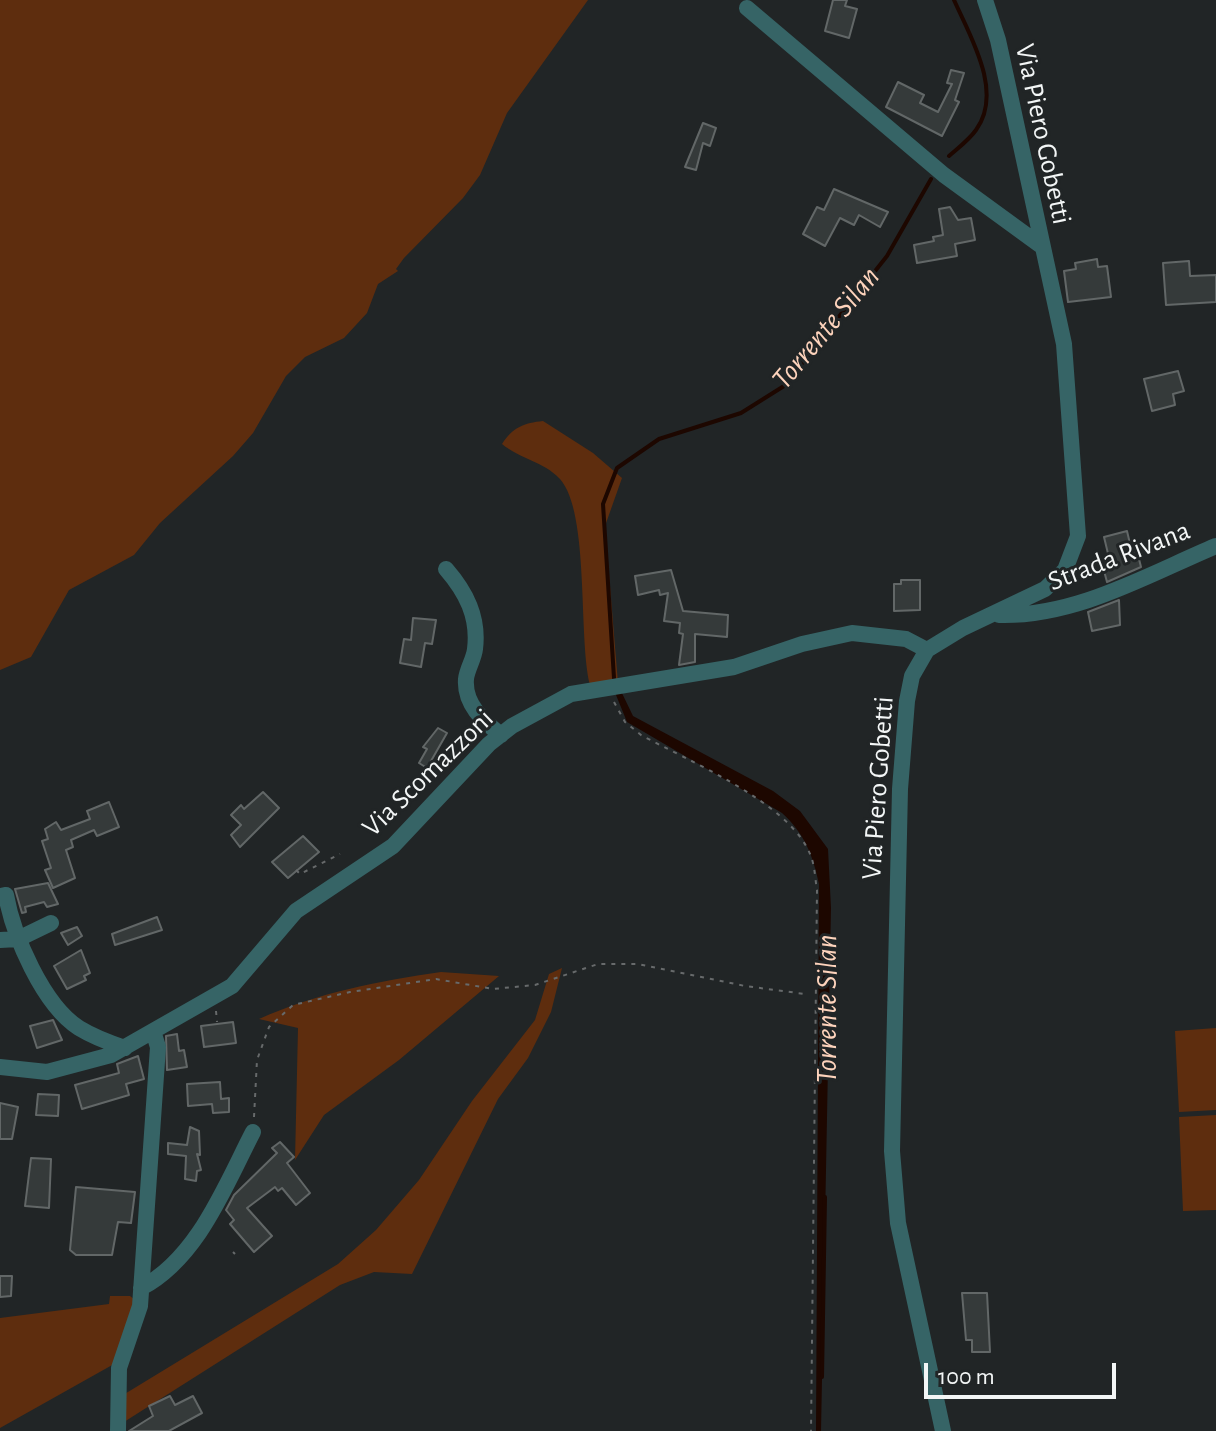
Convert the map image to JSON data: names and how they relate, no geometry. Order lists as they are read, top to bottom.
{
  "streets": {
    "street": ["Via Piero Gobetti", "Strada Rivana", "Via Scomazzoni"]
  },
  "crossings": [
    ["Via Piero Gobetti", "Strada Rivana"],
    ["Via Piero Gobetti", "Via Scomazzoni"]
  ],
  "water": ["Torrente Silan"],
  "scale_bar": "100 m"
}
